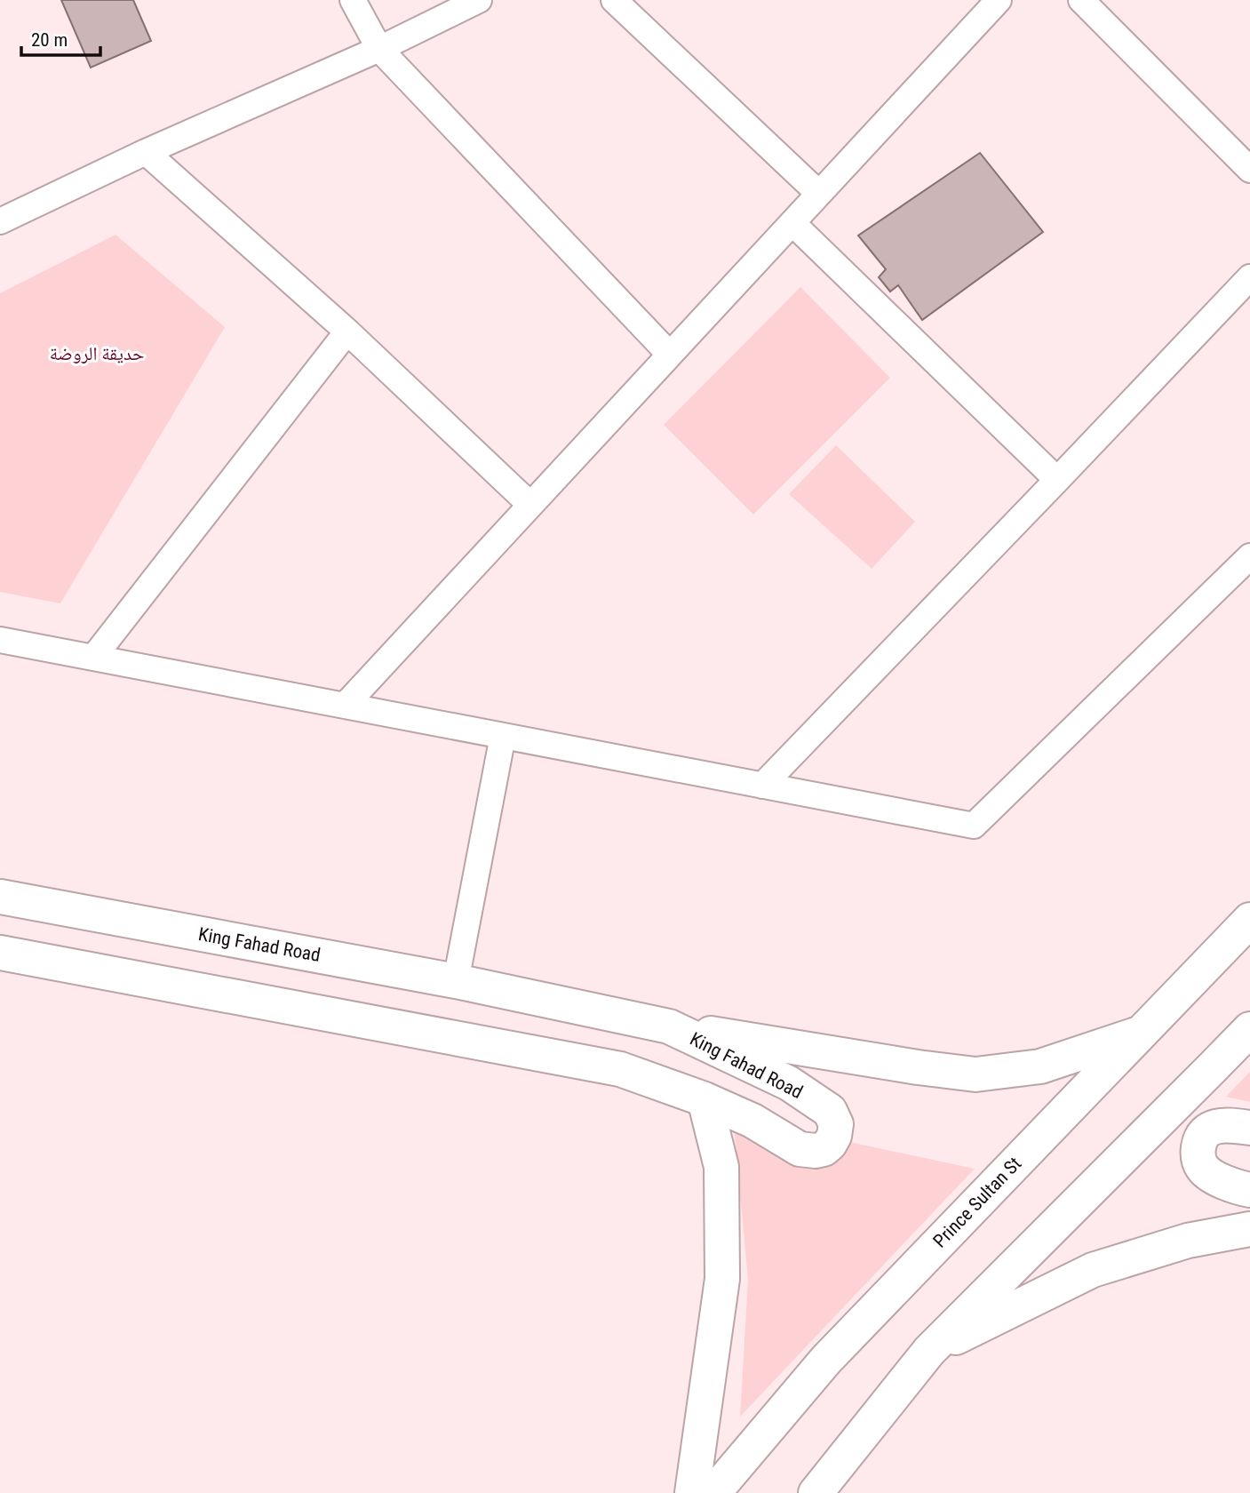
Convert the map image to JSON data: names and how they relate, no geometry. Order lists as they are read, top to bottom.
{
  "streets": {
    "main road": ["King Fahad Road", "Prince Sultan St"]
  },
  "parks": ["حديقة الروضة"],
  "scale_bar": "20 m"
}
